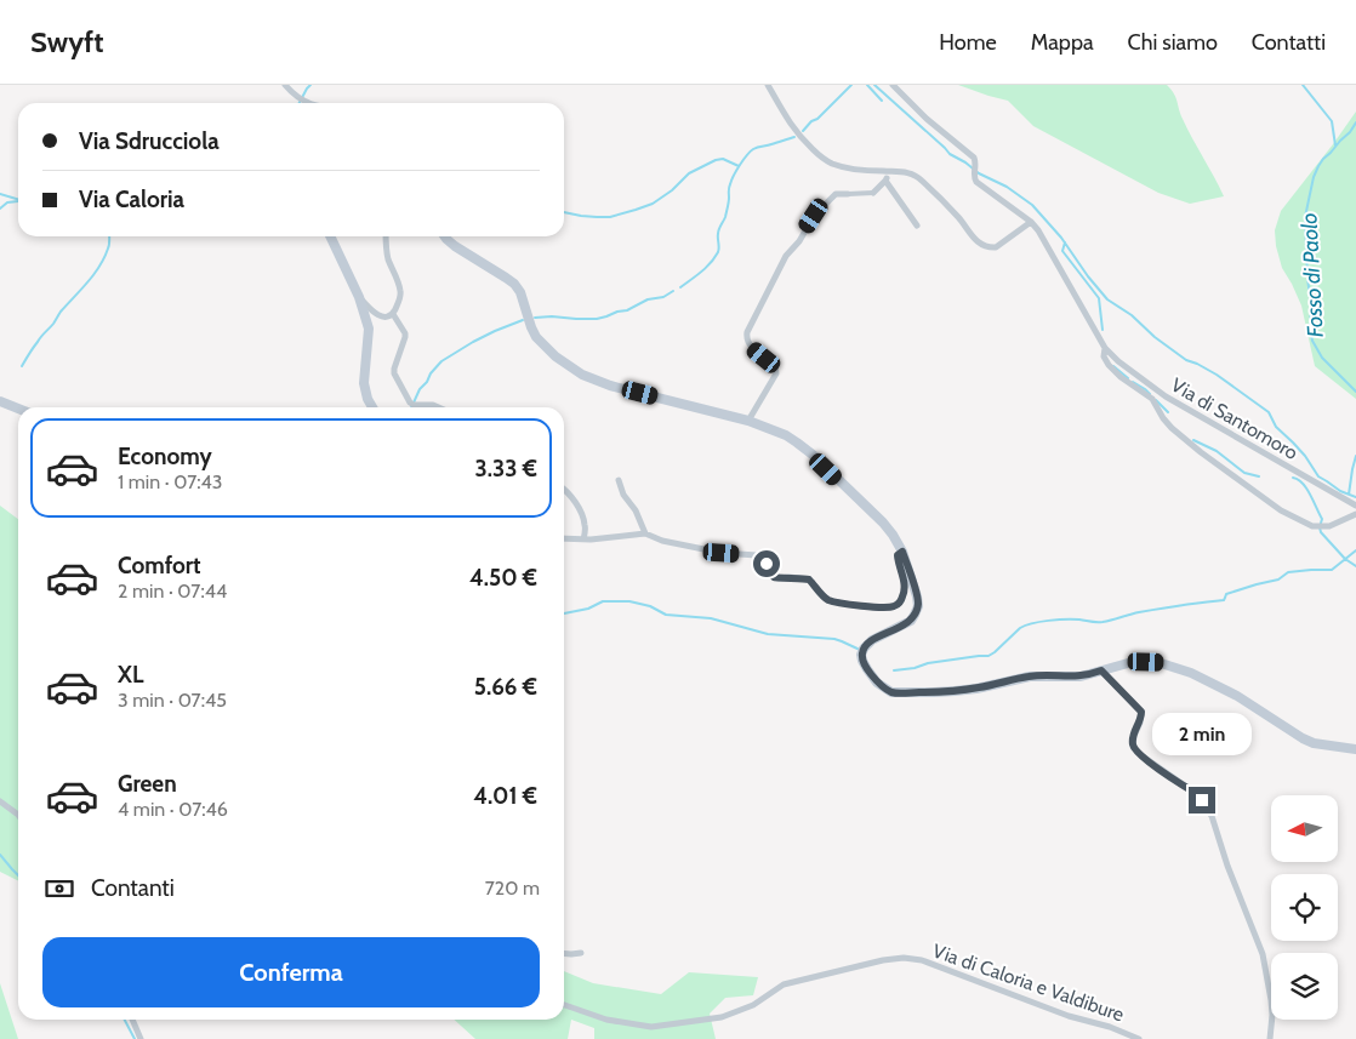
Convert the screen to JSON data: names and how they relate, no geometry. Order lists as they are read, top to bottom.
{
  "streets": {
    "street": ["Via di Santomoro", "Via di Caloria e Valdibure"]
  },
  "water": ["Fosso di Paolo"],
  "north": "left",
  "page": {
    "header": "Swyft",
    "nav": [
      "Home",
      "Mappa",
      "Chi siamo",
      "Contatti"
    ],
    "banner": ["Via Sdrucciola", "Via Caloria"],
    "list": [
      {
        "name": "Economy",
        "note": "1 min · 07:43",
        "value": "3.33 €"
      },
      {
        "name": "Comfort",
        "note": "2 min · 07:44",
        "value": "4.50 €"
      },
      {
        "name": "XL",
        "note": "3 min · 07:45",
        "value": "5.66 €"
      },
      {
        "name": "Green",
        "note": "4 min · 07:46",
        "value": "4.01 €"
      }
    ],
    "bubble": "2 min",
    "pay": ["Contanti", "720 m"],
    "buttons": "Conferma"
  }
}
